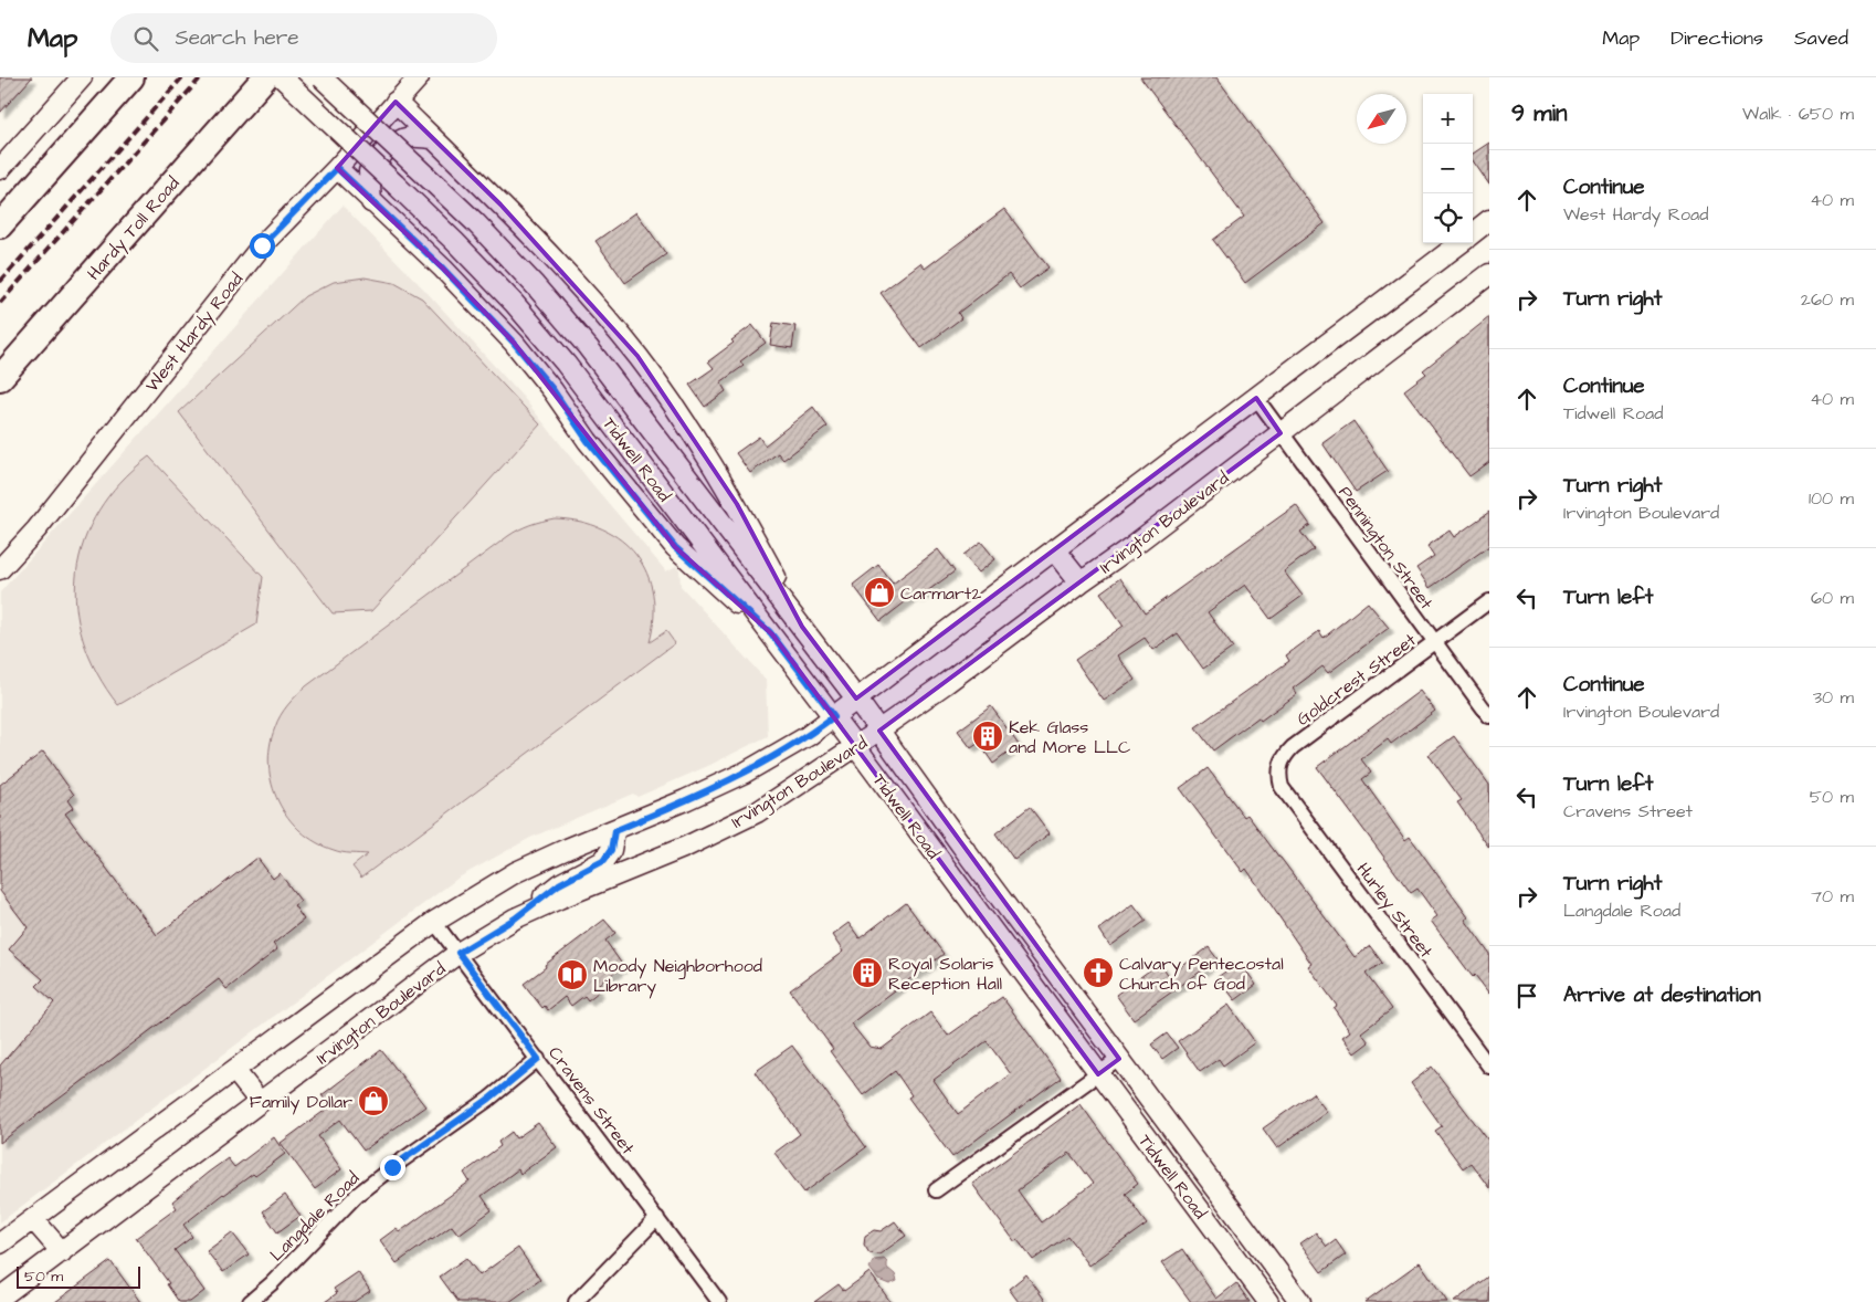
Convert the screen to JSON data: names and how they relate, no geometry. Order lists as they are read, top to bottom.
{
  "streets": {
    "highway": ["Hardy Toll Road"],
    "main road": ["West Hardy Road", "Tidwell Road", "Irvington Boulevard"],
    "street": [
      "Pennington Street",
      "Goldcrest Street",
      "Hurley Street",
      "Cravens Street",
      "Langdale Road"
    ]
  },
  "crossings": [
    ["Tidwell Road", "Irvington Boulevard"],
    ["Irvington Boulevard", "Pennington Street"],
    ["Irvington Boulevard", "Cravens Street"],
    ["Pennington Street", "Goldcrest Street"],
    ["Goldcrest Street", "Hurley Street"],
    ["Cravens Street", "Langdale Road"]
  ],
  "places": {
    "shop": ["Carmart2", "Family Dollar"],
    "building": ["Kek Glass and More LLC", "Royal Solaris Reception Hall"],
    "church": ["Calvary Pentecostal Church of God"],
    "library": ["Moody Neighborhood Library"]
  },
  "scale_bar": "50 m",
  "north": "bottom left",
  "page": {
    "header": "Map",
    "search": "Search here",
    "nav": ["Map", "Directions", "Saved"],
    "heading": ["9 min", "Walk · 650 m"],
    "map_buttons": ["+", "−"],
    "list": [
      ["Continue", "West Hardy Road", "40 m"],
      ["Turn right", "260 m"],
      ["Continue", "Tidwell Road", "40 m"],
      ["Turn right", "Irvington Boulevard", "100 m"],
      ["Turn left", "60 m"],
      ["Continue", "Irvington Boulevard", "30 m"],
      ["Turn left", "Cravens Street", "50 m"],
      ["Turn right", "Langdale Road", "70 m"],
      "Arrive at destination"
    ],
    "scale": "50 m"
  }
}
